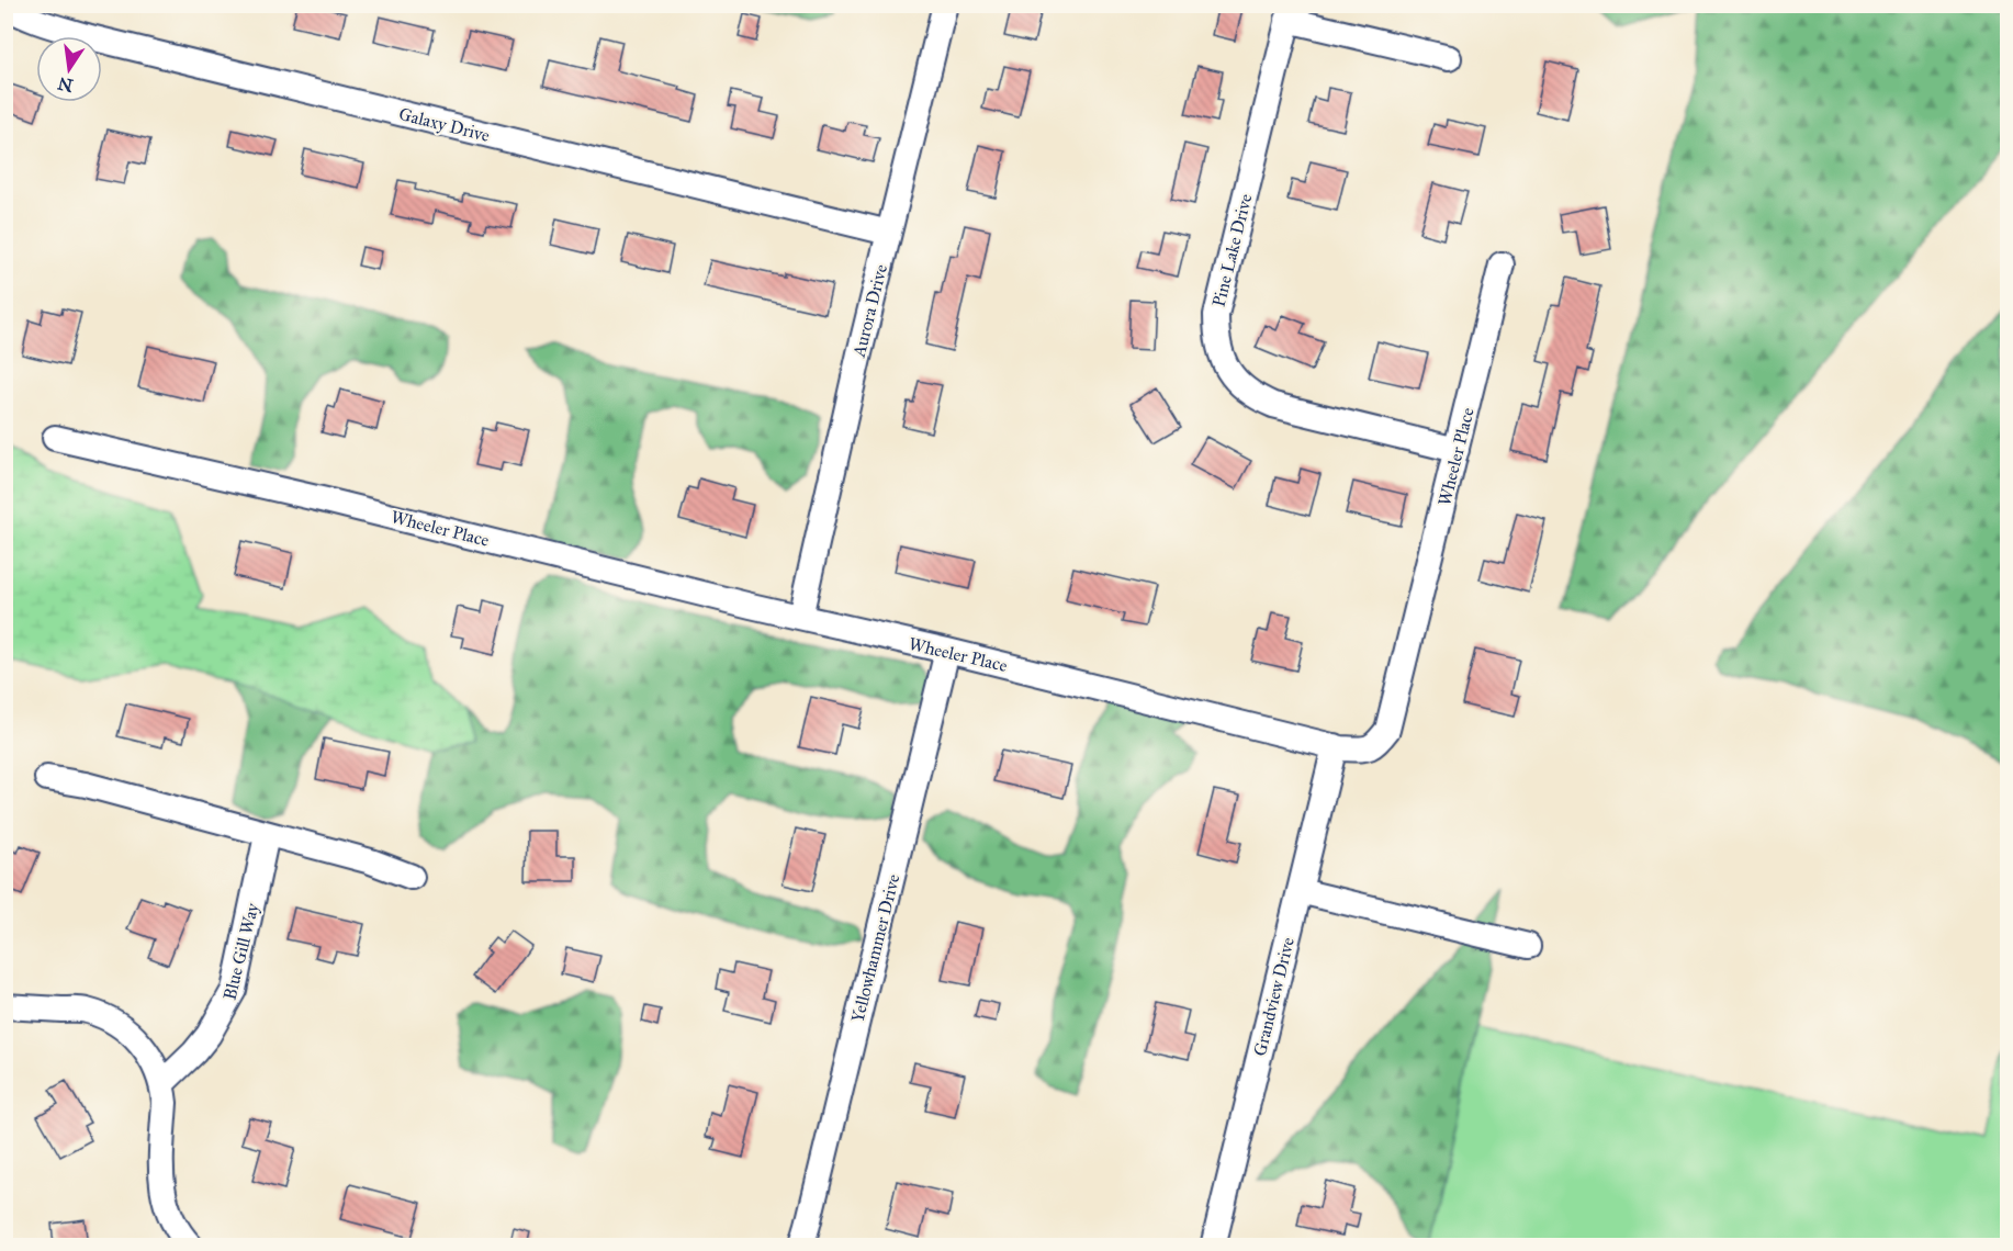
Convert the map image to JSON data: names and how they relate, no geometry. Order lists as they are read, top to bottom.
{
  "streets": {
    "street": [
      "Galaxy Drive",
      "Pine Lake Drive",
      "Aurora Drive",
      "Wheeler Place",
      "Yellowhammer Drive",
      "Blue Gill Way",
      "Grandview Drive"
    ]
  },
  "crossings": [
    ["Galaxy Drive", "Aurora Drive"],
    ["Pine Lake Drive", "Wheeler Place"],
    ["Aurora Drive", "Wheeler Place"],
    ["Wheeler Place", "Yellowhammer Drive"],
    ["Wheeler Place", "Grandview Drive"]
  ],
  "north": "bottom"
}
